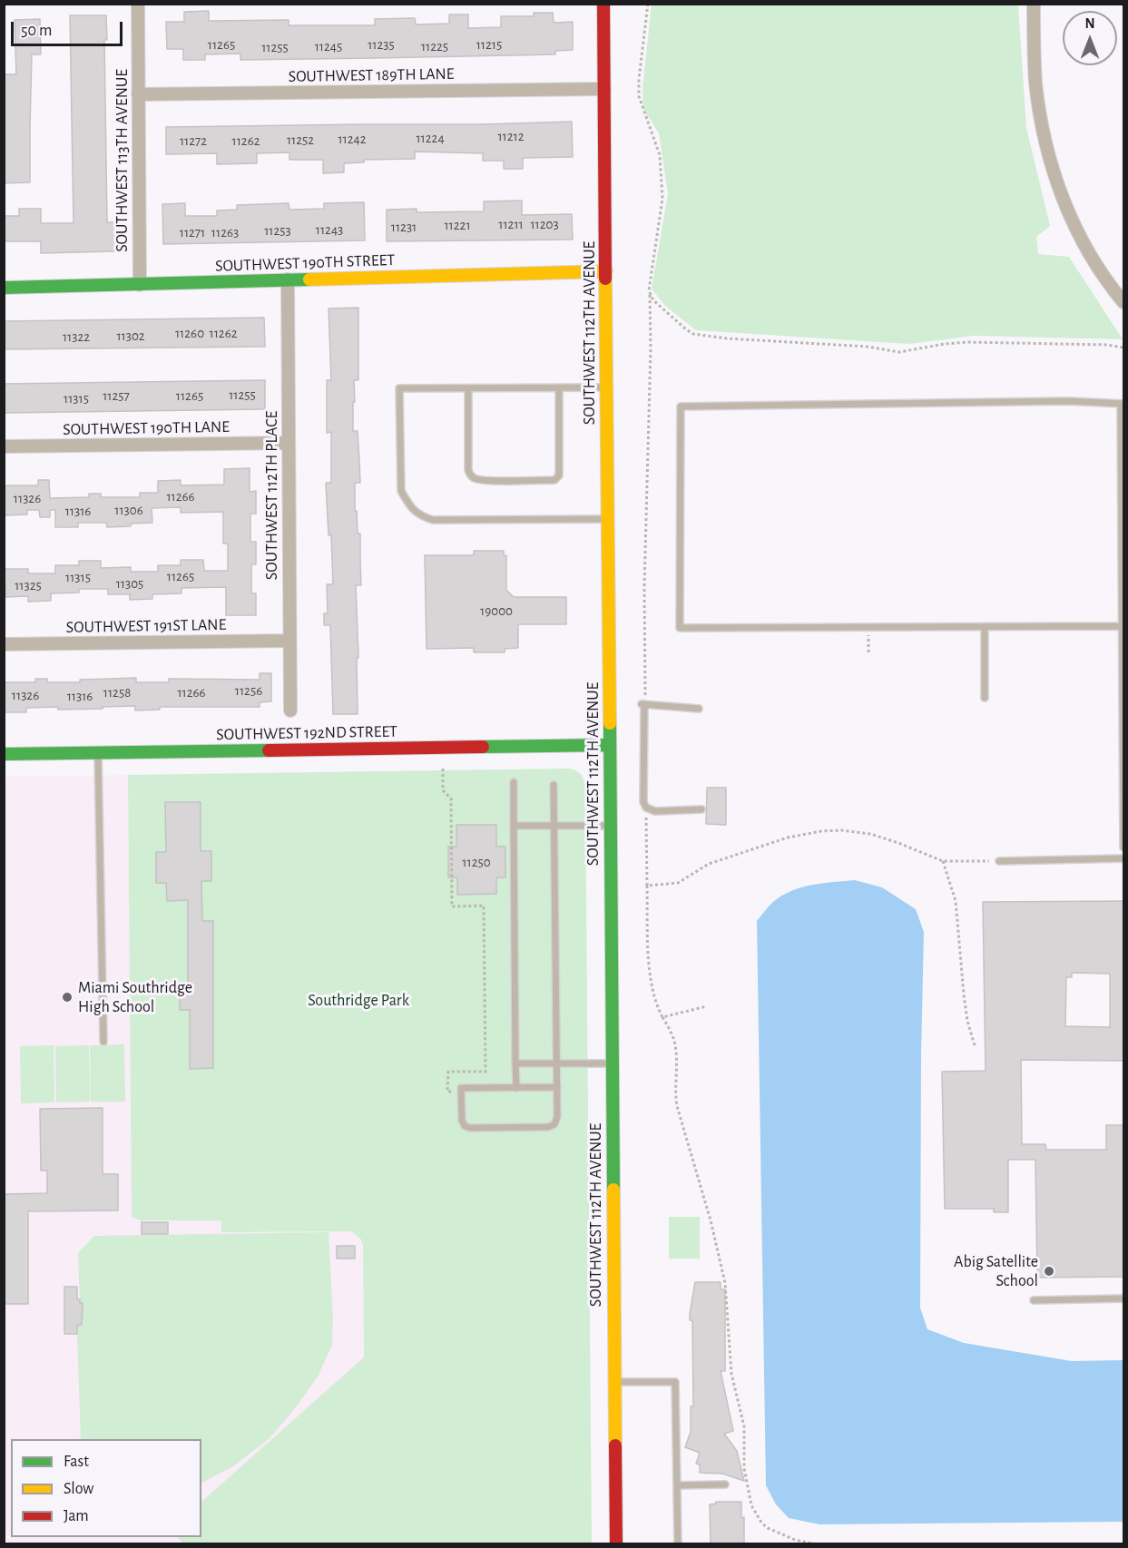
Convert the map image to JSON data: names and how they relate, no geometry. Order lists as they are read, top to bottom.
{
  "streets": {
    "street": [
      "SOUTHWEST 189TH LANE",
      "SOUTHWEST 113TH AVENUE",
      "SOUTHWEST 190TH STREET",
      "SOUTHWEST 112TH AVENUE",
      "SOUTHWEST 190TH LANE",
      "SOUTHWEST 112TH PLACE",
      "SOUTHWEST 191ST LANE",
      "SOUTHWEST 192ND STREET"
    ]
  },
  "crossings": [
    ["SOUTHWEST 189TH LANE", "SOUTHWEST 113TH AVENUE"],
    ["SOUTHWEST 189TH LANE", "SOUTHWEST 112TH AVENUE"],
    ["SOUTHWEST 113TH AVENUE", "SOUTHWEST 190TH STREET"],
    ["SOUTHWEST 190TH STREET", "SOUTHWEST 112TH AVENUE"],
    ["SOUTHWEST 190TH STREET", "SOUTHWEST 112TH PLACE"],
    ["SOUTHWEST 112TH AVENUE", "SOUTHWEST 192ND STREET"],
    ["SOUTHWEST 190TH LANE", "SOUTHWEST 112TH PLACE"],
    ["SOUTHWEST 112TH PLACE", "SOUTHWEST 191ST LANE"]
  ],
  "parks": ["Southridge Park"],
  "places": ["Miami Southridge High School", "Abig Satellite School"],
  "house_numbers": [
    "11265",
    "11235",
    "11215",
    "11245",
    "11225",
    "11255",
    "11212",
    "11224",
    "11242",
    "11252",
    "11272",
    "11262",
    "11211",
    "11203",
    "11221",
    "11231",
    "11243",
    "11253",
    "11271",
    "11263",
    "11260",
    "11262",
    "11302",
    "11322",
    "11255",
    "11257",
    "11265",
    "11315",
    "11266",
    "11326",
    "11306",
    "11316",
    "11265",
    "11315",
    "11305",
    "11325",
    "19000",
    "11256",
    "11258",
    "11266",
    "11326",
    "11316",
    "11250"
  ],
  "legend": ["Fast", "Slow", "Jam"],
  "scale_bar": "50 m",
  "north": "top"
}
